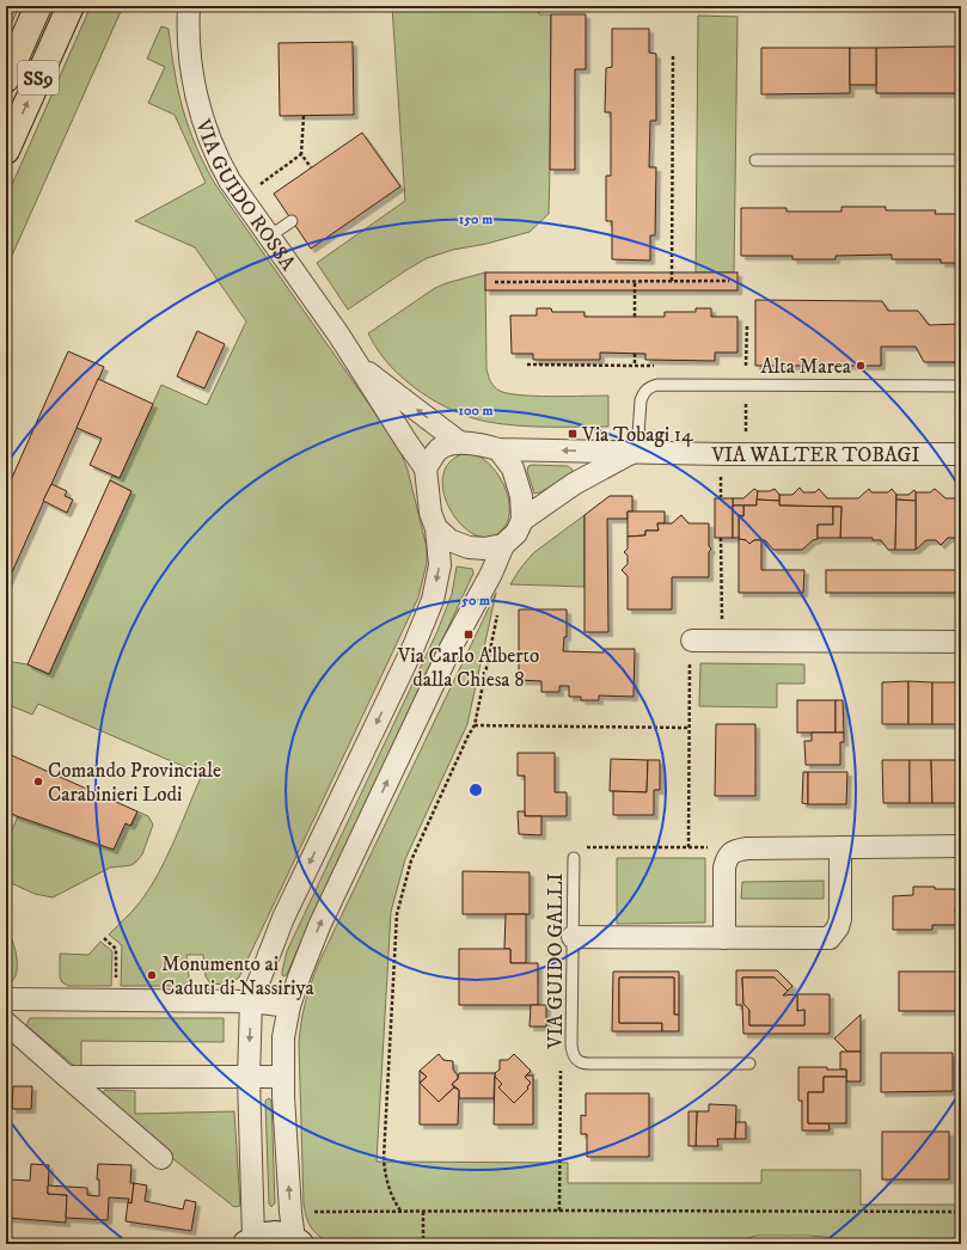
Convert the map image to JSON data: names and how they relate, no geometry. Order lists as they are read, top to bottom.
{
  "streets": {
    "highway": ["SS9"],
    "street": ["VIA GUIDO ROSSA", "VIA WALTER TOBAGI"],
    "lane": ["VIA GUIDO GALLI"]
  },
  "crossings": [
    ["VIA GUIDO ROSSA", "VIA WALTER TOBAGI"]
  ],
  "places": {
    "other": ["Alta Marea", "Comando Provinciale Carabinieri Lodi", "Monumento ai Caduti di Nassiriya"],
    "transit": ["Via Tobagi 14", "Via Carlo Alberto dalla Chiesa 8"]
  },
  "rings": ["150 m", "100 m", "50 m"]
}
